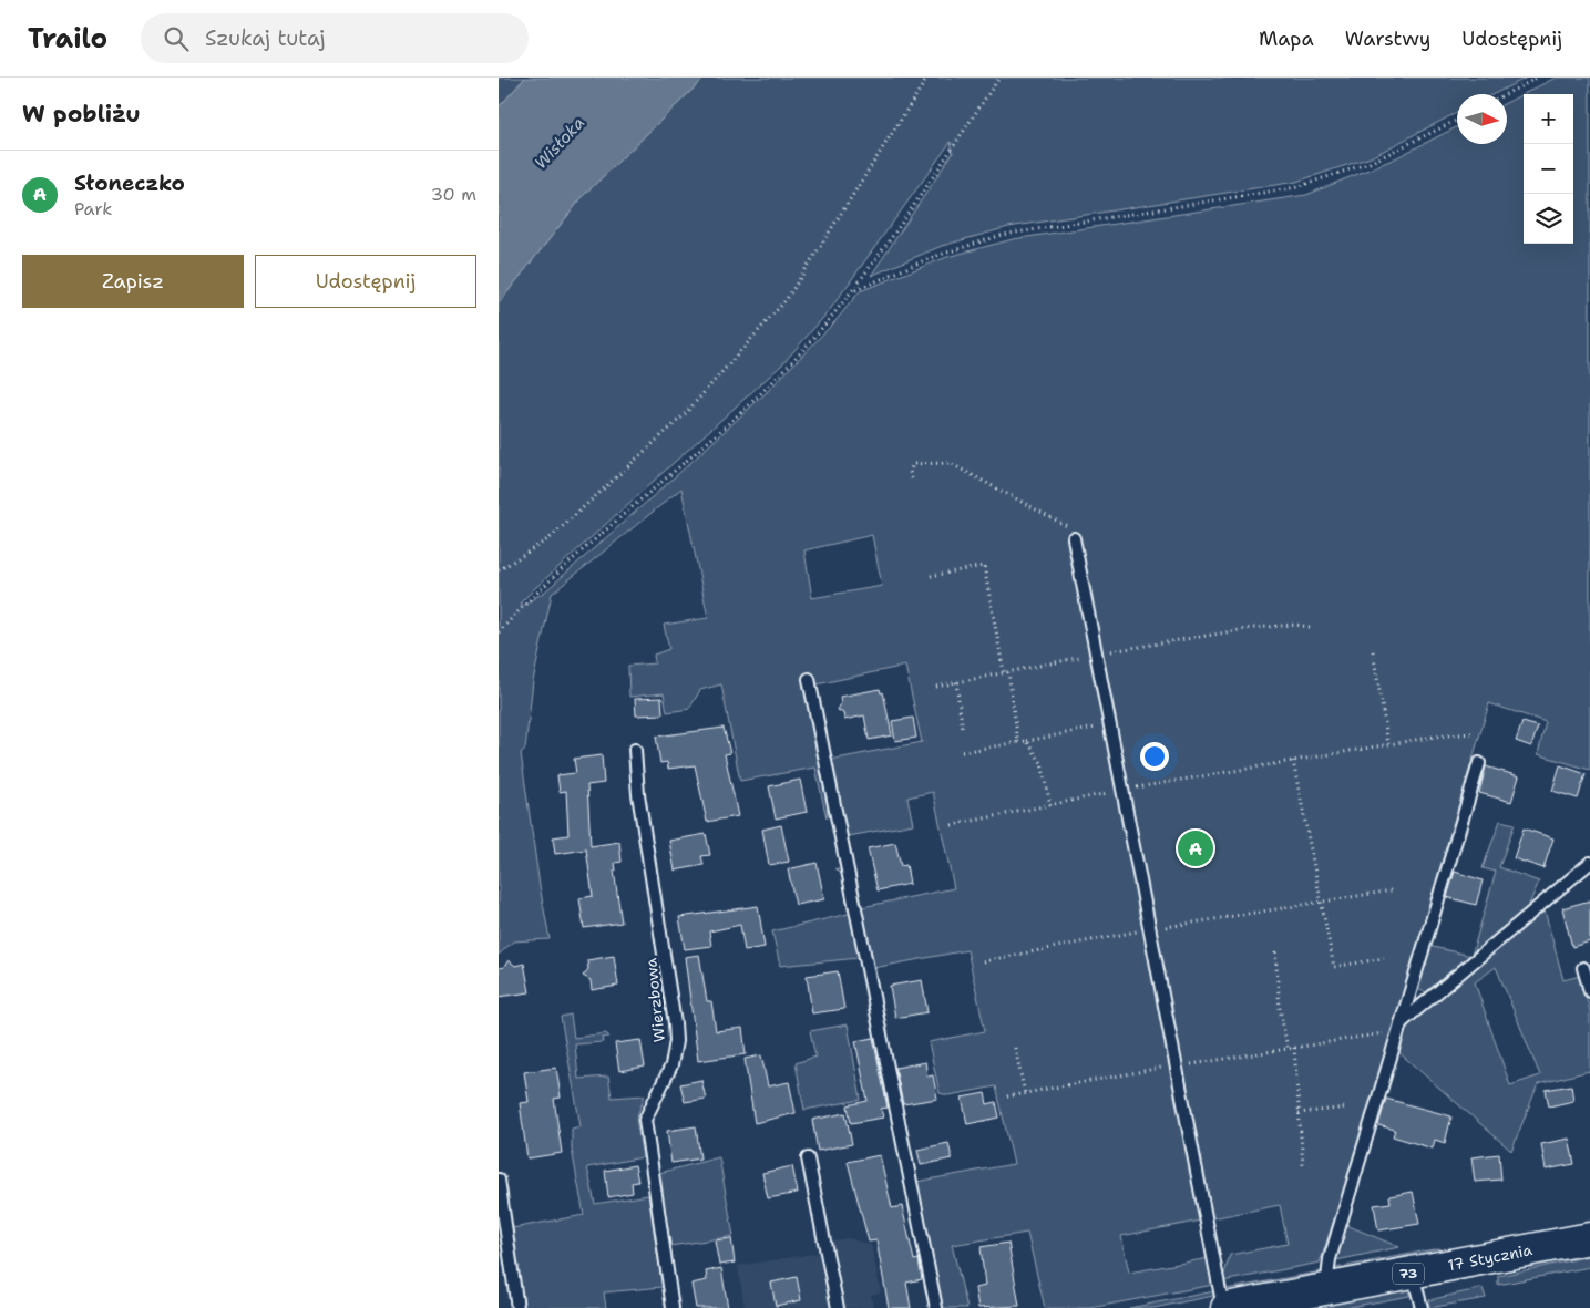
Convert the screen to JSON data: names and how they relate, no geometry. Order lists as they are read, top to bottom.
{
  "streets": {
    "main road": ["17 Stycznia", "73"],
    "lane": ["Wierzbowa"]
  },
  "water": ["Wisłoka"],
  "north": "right",
  "page": {
    "header": "Trailo",
    "search": "Szukaj tutaj",
    "nav": ["Mapa", "Warstwy", "Udostępnij"],
    "heading": "W pobliżu",
    "map_buttons": ["+", "−"],
    "list": [
      {
        "mark": "A",
        "name": "Słoneczko",
        "note": "Park",
        "value": "30 m"
      }
    ],
    "buttons": ["Zapisz", "Udostępnij"],
    "pins": "A"
  }
}
